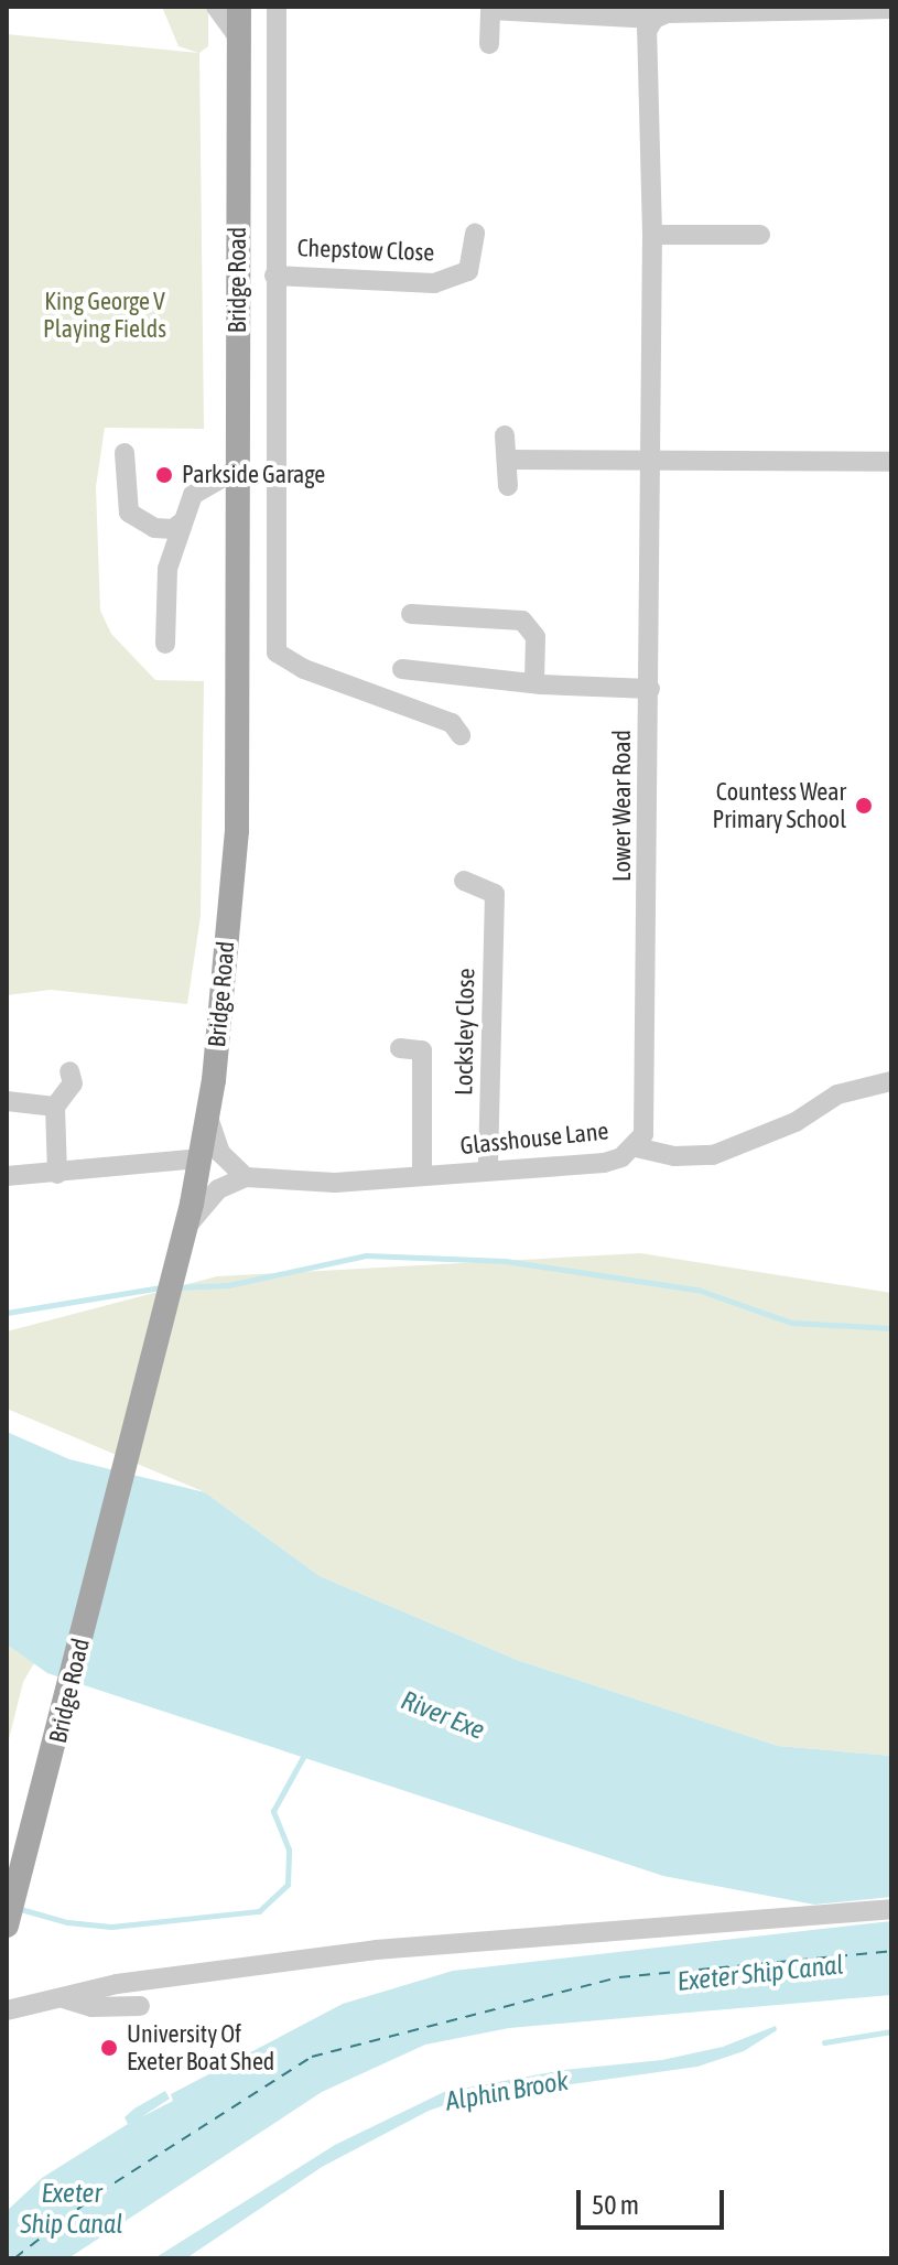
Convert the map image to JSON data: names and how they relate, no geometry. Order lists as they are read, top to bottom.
{
  "streets": {
    "main road": ["Bridge Road"],
    "street": [
      "Chepstow Close",
      "Lower Wear Road",
      "Locksley Close",
      "Glasshouse Lane"
    ]
  },
  "crossings": [
    ["Chepstow Close", "Bridge Road"],
    ["Lower Wear Road", "Glasshouse Lane"],
    ["Locksley Close", "Glasshouse Lane"]
  ],
  "water": ["River Exe", "Exeter Ship Canal", "Alphin Brook"],
  "parks": ["King George V Playing Fields"],
  "places": ["Parkside Garage", "Countess Wear Primary School", "University Of Exeter Boat Shed"],
  "scale_bar": "50 m"
}
